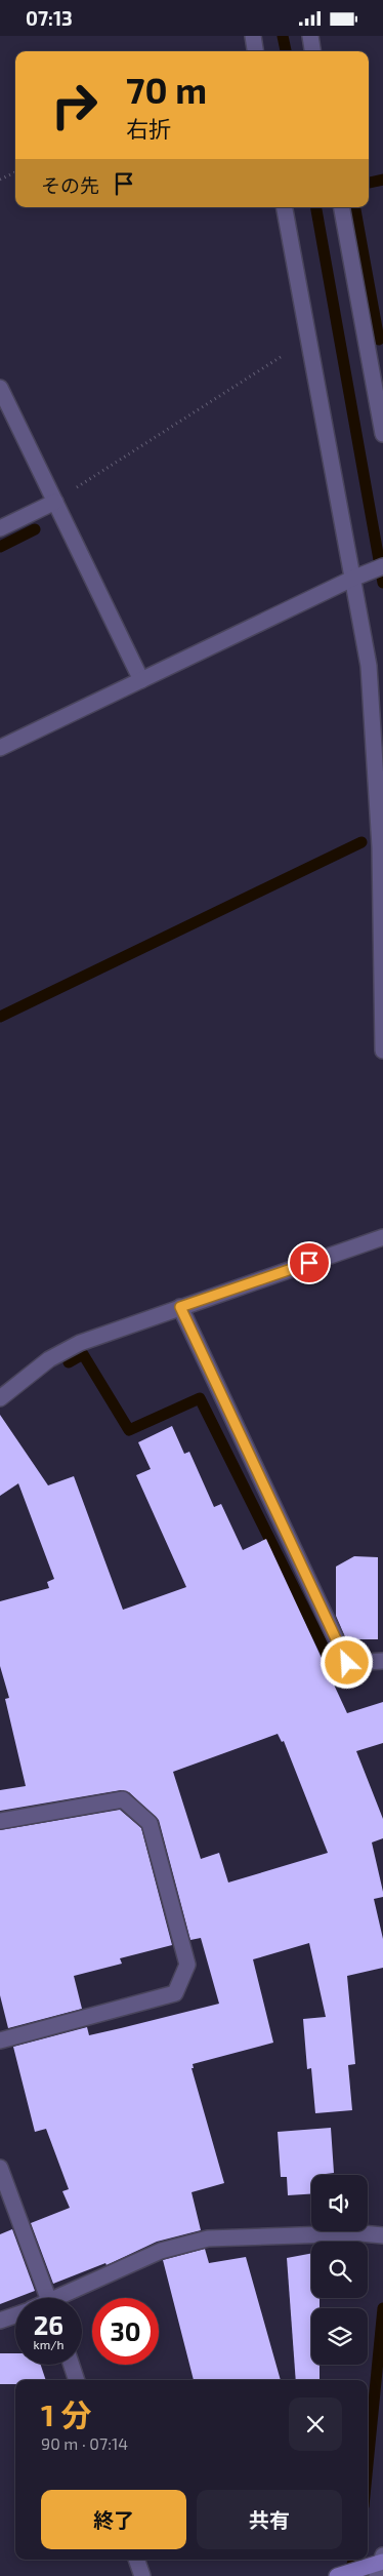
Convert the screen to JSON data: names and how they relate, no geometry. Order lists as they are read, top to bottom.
{
  "page": {
    "status": "07:13",
    "turn": ["70 m", "右折"],
    "then": "その先",
    "speed": "26 km/h",
    "limit": "30",
    "heading": ["1 分", "90 m · 07:14"],
    "buttons": ["終了", "共有"]
  }
}
